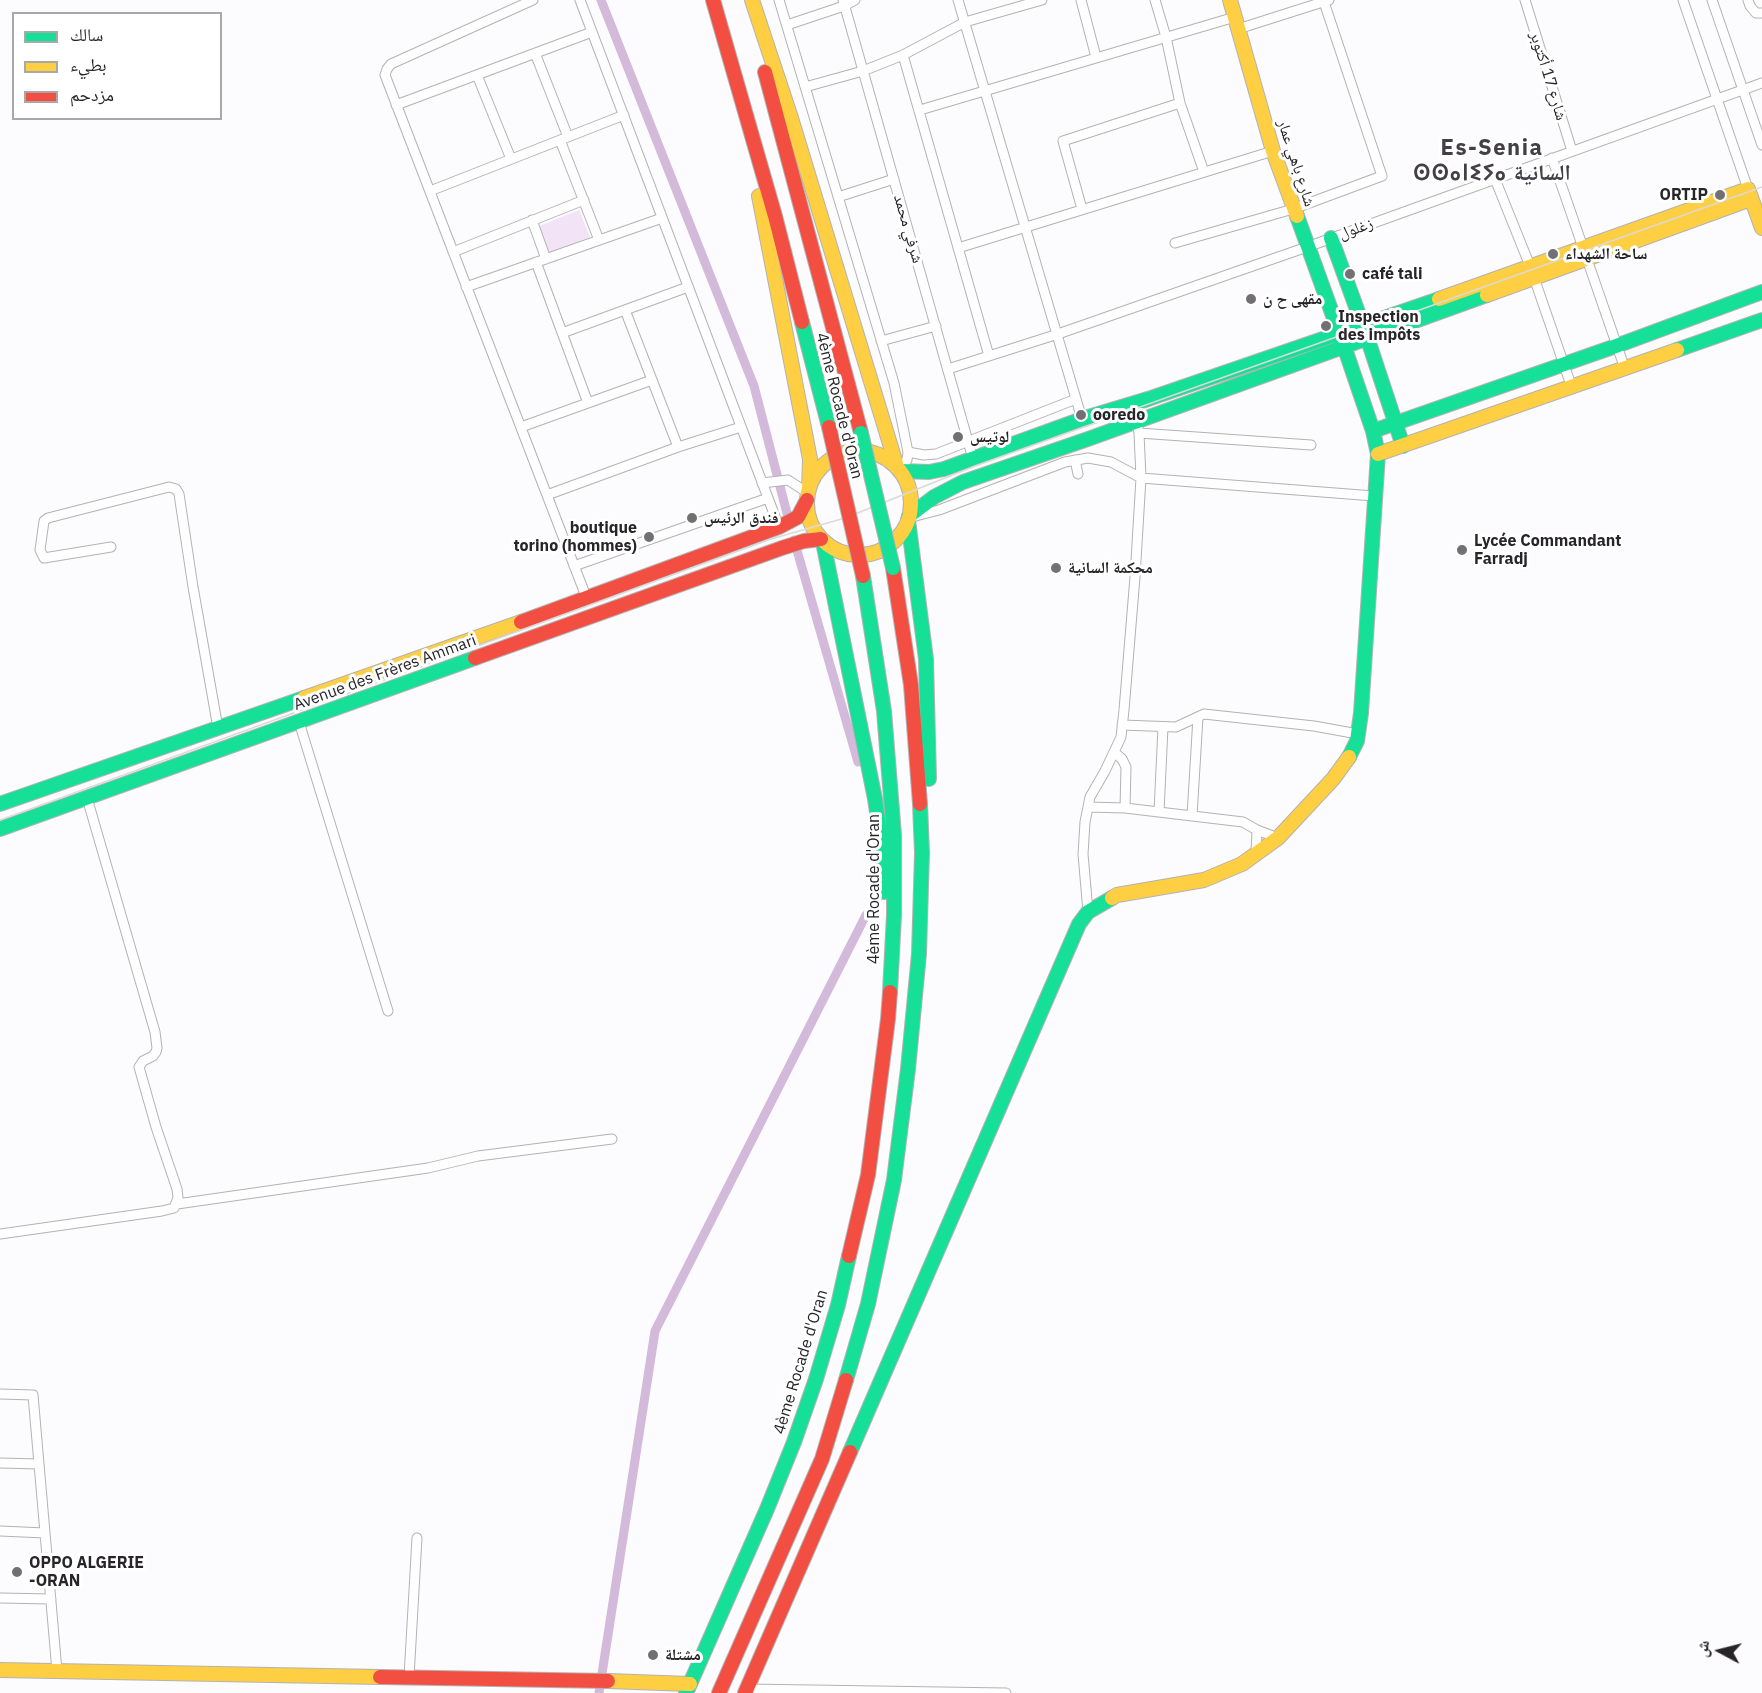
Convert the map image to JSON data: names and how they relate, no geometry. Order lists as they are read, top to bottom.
{
  "streets": {
    "main road": ["شارع باهي عمار", "4ème Rocade d'Oran", "Avenue des Frères Ammari"],
    "street": ["شارع 17 أكتوبر", "شرفي محمد", "زغلول"]
  },
  "crossings": [
    ["شارع 17 أكتوبر", "زغلول"],
    ["شارع باهي عمار", "زغلول"],
    ["شرفي محمد", "زغلول"]
  ],
  "districts": ["Es-Senia ⵙⵙⴰⵏⵉⵢⴰ السانية"],
  "places": [
    "ORTIP",
    "ساحة الشهداء",
    "café tali",
    "مقهى ح ن",
    "Inspection des impôts",
    "ooredo",
    "لوتيس",
    "فندق الرئيس",
    "boutique torino (hommes)",
    "Lycée Commandant Farradj",
    "محكمة السانية",
    "OPPO ALGERIE -ORAN",
    "مشتلة"
  ],
  "legend": ["سالك", "بطيء", "مزدحم"],
  "north": "left"
}
